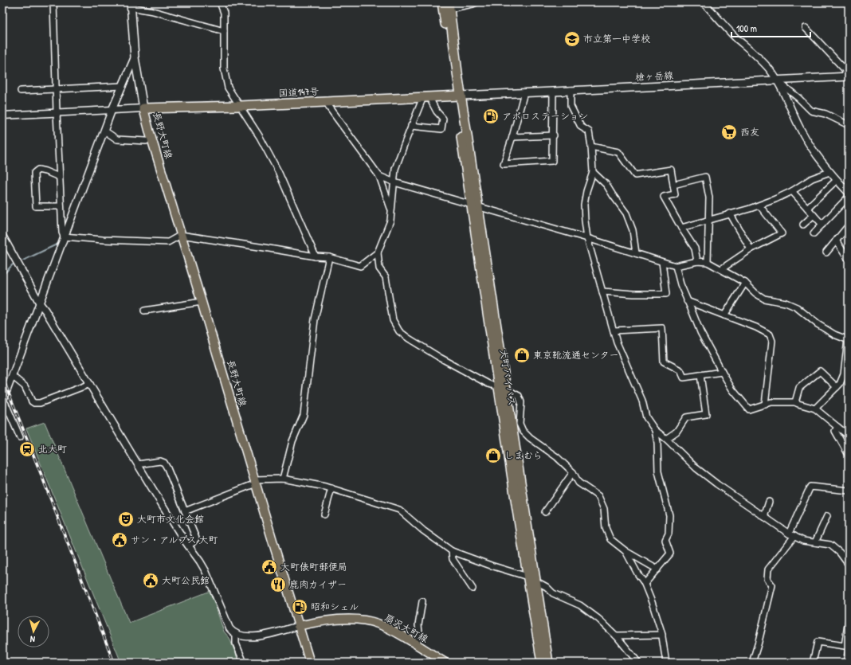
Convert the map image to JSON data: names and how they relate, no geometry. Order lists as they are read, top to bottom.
{
  "streets": {
    "highway": ["国道147号", "大町バイパス"],
    "main road": ["槍ヶ岳線", "長野大町線", "扇沢大町線"]
  },
  "crossings": [
    ["槍ヶ岳線", "国道147号"],
    ["槍ヶ岳線", "大町バイパス"],
    ["国道147号", "長野大町線"],
    ["国道147号", "大町バイパス"],
    ["長野大町線", "扇沢大町線"]
  ],
  "places": {
    "school or university": ["市立第一中学校"],
    "fuel station": ["アポロステーション", "昭和シェル"],
    "supermarket": ["西友"],
    "shop": ["東京靴流通センター", "しまむら"],
    "station": ["北大町"],
    "theatre": ["大町市文化会館"],
    "public building": ["サン・アルプス 大町", "大町俵町郵便局", "大町公民館"],
    "restaurant": ["鹿肉カイザー"]
  },
  "scale_bar": "100 m",
  "north": "bottom"
}
